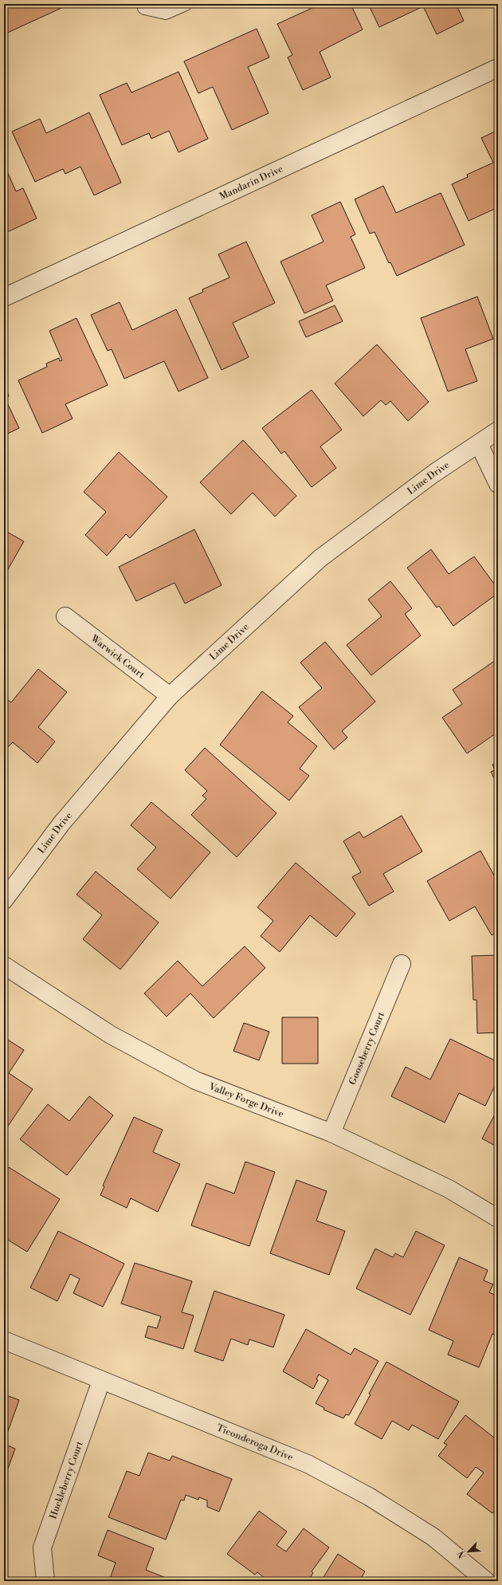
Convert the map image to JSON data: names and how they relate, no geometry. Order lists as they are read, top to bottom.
{
  "streets": {
    "street": [
      "Mandarin Drive",
      "Lime Drive",
      "Warwick Court",
      "Gooseberry Court",
      "Valley Forge Drive",
      "Ticonderoga Drive",
      "Huckleberry Court"
    ]
  },
  "crossings": [
    ["Lime Drive", "Warwick Court"],
    ["Gooseberry Court", "Valley Forge Drive"],
    ["Ticonderoga Drive", "Huckleberry Court"]
  ],
  "north": "bottom left"
}
